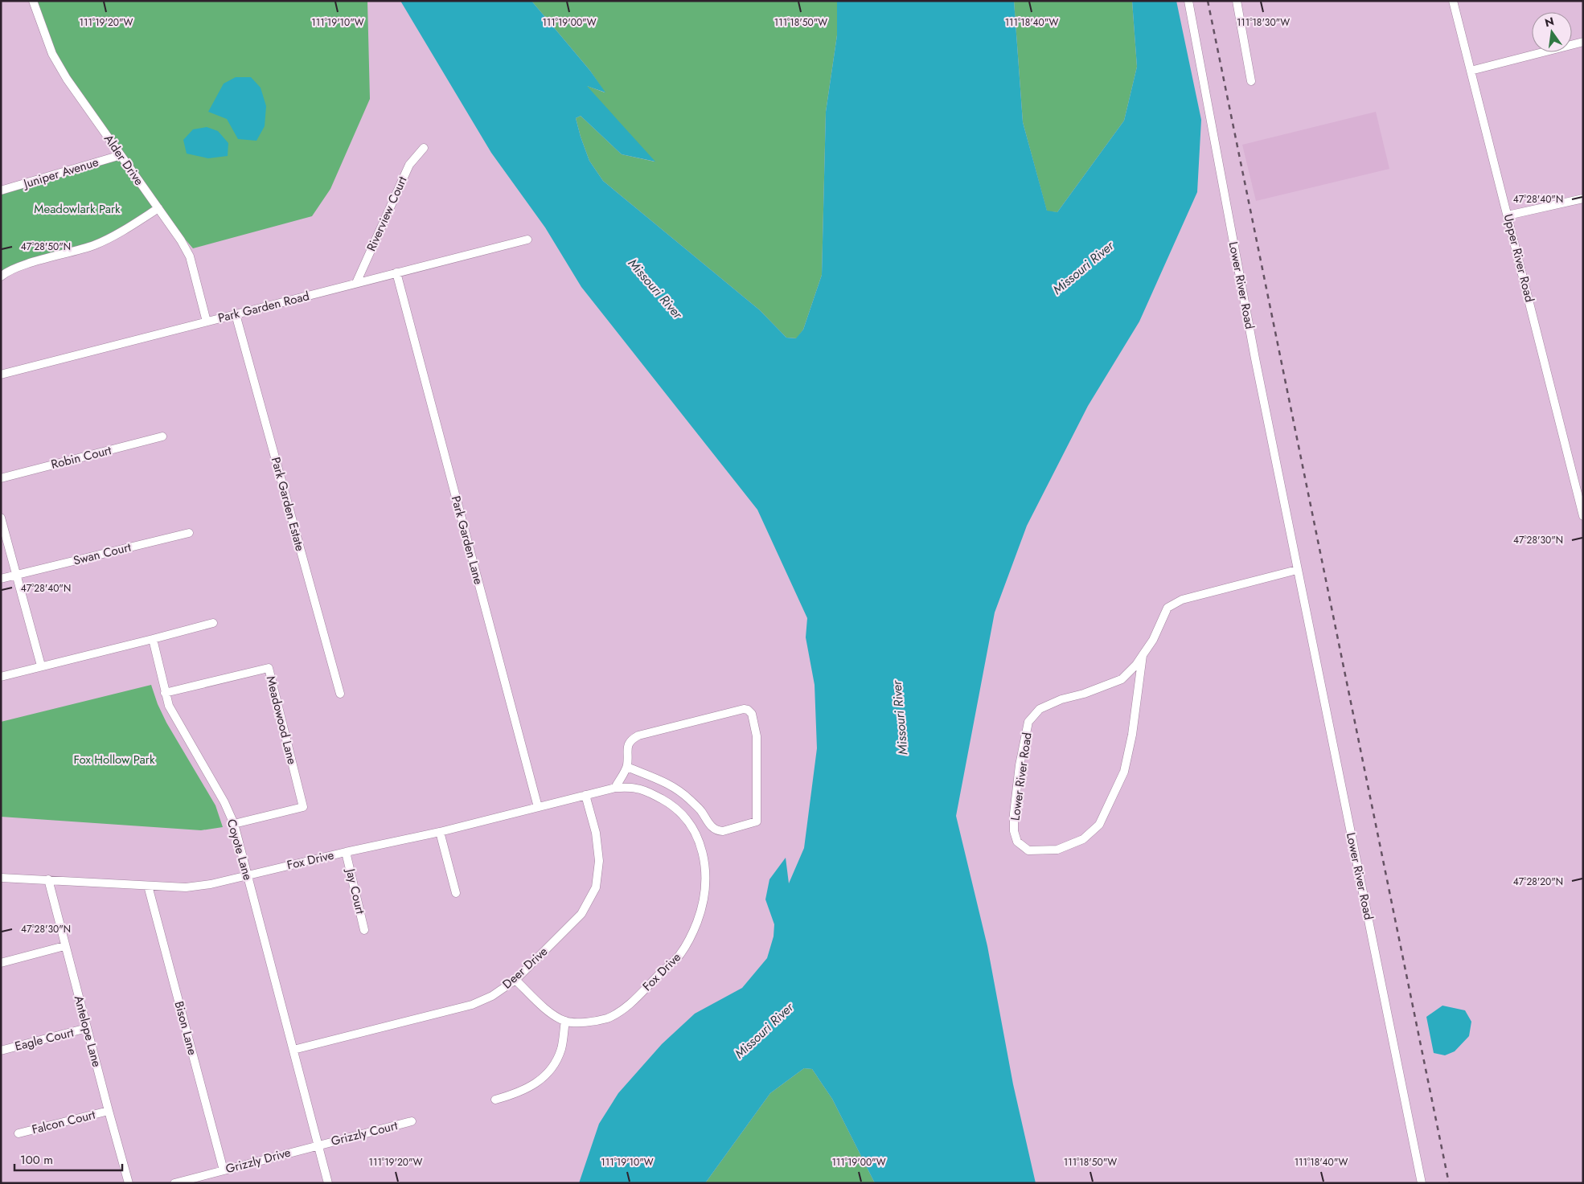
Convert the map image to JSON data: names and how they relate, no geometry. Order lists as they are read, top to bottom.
{
  "streets": {
    "street": [
      "Alder Drive",
      "Juniper Avenue",
      "Riverview Court",
      "Upper River Road",
      "Lower River Road",
      "Park Garden Road",
      "Robin Court",
      "Park Garden Estate",
      "Park Garden Lane",
      "Swan Court",
      "Meadowood Lane",
      "Coyote Lane",
      "Fox Drive",
      "Jay Court",
      "Deer Drive",
      "Bison Lane",
      "Antelope Lane",
      "Eagle Court",
      "Falcon Court",
      "Grizzly Court",
      "Grizzly Drive"
    ]
  },
  "crossings": [
    ["Alder Drive", "Juniper Avenue"],
    ["Alder Drive", "Park Garden Road"],
    ["Riverview Court", "Park Garden Road"],
    ["Park Garden Road", "Park Garden Estate"],
    ["Park Garden Road", "Park Garden Lane"],
    ["Park Garden Lane", "Fox Drive"],
    ["Meadowood Lane", "Coyote Lane"],
    ["Coyote Lane", "Fox Drive"],
    ["Coyote Lane", "Deer Drive"],
    ["Coyote Lane", "Grizzly Court"],
    ["Coyote Lane", "Grizzly Drive"],
    ["Fox Drive", "Jay Court"],
    ["Fox Drive", "Deer Drive"],
    ["Fox Drive", "Bison Lane"],
    ["Fox Drive", "Antelope Lane"],
    ["Bison Lane", "Grizzly Drive"],
    ["Antelope Lane", "Eagle Court"],
    ["Antelope Lane", "Falcon Court"],
    ["Grizzly Court", "Grizzly Drive"]
  ],
  "water": ["Missouri River"],
  "parks": ["Meadowlark Park", "Fox Hollow Park"],
  "scale_bar": "100 m",
  "north": "top",
  "coordinates": [
    "111°19'20\"W",
    "111°19'10\"W",
    "111°19'00\"W",
    "111°18'50\"W",
    "111°18'40\"W",
    "111°18'30\"W",
    "47°28'40\"N",
    "47°28'50\"N",
    "47°28'30\"N",
    "47°28'20\"N"
  ]
}
